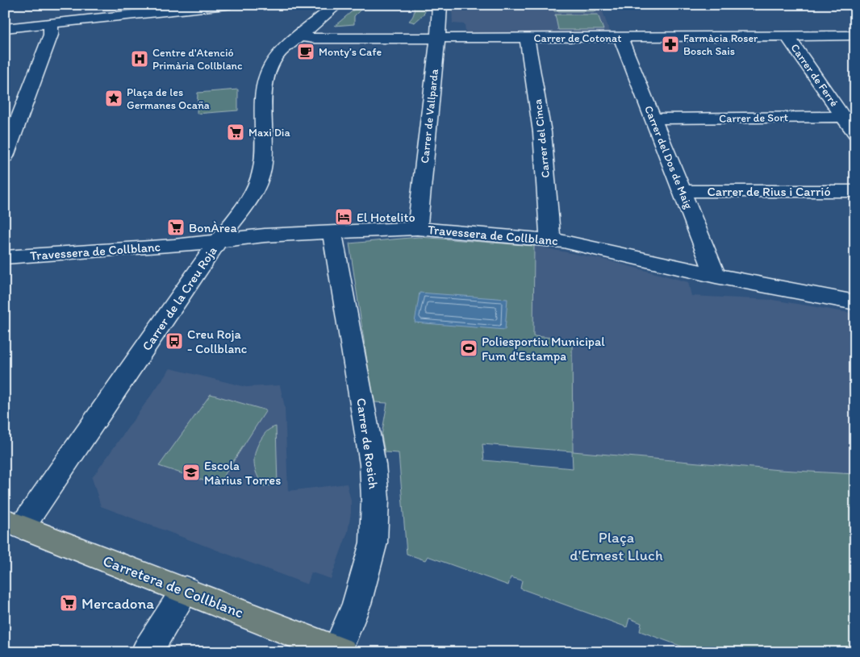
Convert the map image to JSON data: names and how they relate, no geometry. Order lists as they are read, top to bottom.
{
  "streets": {
    "main road": ["Carretera de Collblanc"],
    "street": [
      "Carrer de Cotonat",
      "Carrer de Ferré",
      "Carrer de Vallparda",
      "Carrer de Sort",
      "Carrer del Cinca",
      "Carrer del Dos de Maig",
      "Carrer de Rius i Carrió",
      "Travessera de Collblanc",
      "Carrer de la Creu Roja",
      "Carrer de Rosich"
    ]
  },
  "crossings": [
    ["Carrer de Cotonat", "Carrer de Ferré"],
    ["Carrer de Cotonat", "Carrer de Vallparda"],
    ["Carrer de Cotonat", "Carrer del Cinca"],
    ["Carrer de Cotonat", "Carrer del Dos de Maig"],
    ["Carrer de Cotonat", "Carrer de la Creu Roja"],
    ["Carrer de Ferré", "Carrer de Sort"],
    ["Carrer de Vallparda", "Travessera de Collblanc"],
    ["Carrer de Sort", "Carrer del Dos de Maig"],
    ["Carrer del Cinca", "Travessera de Collblanc"],
    ["Carrer del Dos de Maig", "Carrer de Rius i Carrió"],
    ["Carrer del Dos de Maig", "Travessera de Collblanc"],
    ["Travessera de Collblanc", "Carrer de la Creu Roja"],
    ["Travessera de Collblanc", "Carrer de Rosich"],
    ["Carrer de la Creu Roja", "Carretera de Collblanc"],
    ["Carrer de Rosich", "Carretera de Collblanc"]
  ],
  "parks": ["Plaça d'Ernest Lluch"],
  "places": {
    "pharmacy": ["Farmàcia Roser Bosch Sais"],
    "cafe": ["Monty’s Cafe"],
    "hospital": ["Centre d'Atenció Primària Collblanc"],
    "place": ["Plaça de les Germanes Ocaña"],
    "supermarket": ["Maxi Dia", "BonÀrea", "Mercadona"],
    "hotel": ["El Hotelito"],
    "bus stop": ["Creu Roja - Collblanc"],
    "sports": ["Poliesportiu Municipal Fum d'Estampa"],
    "school or university": ["Escola Màrius Torres"]
  }
}
